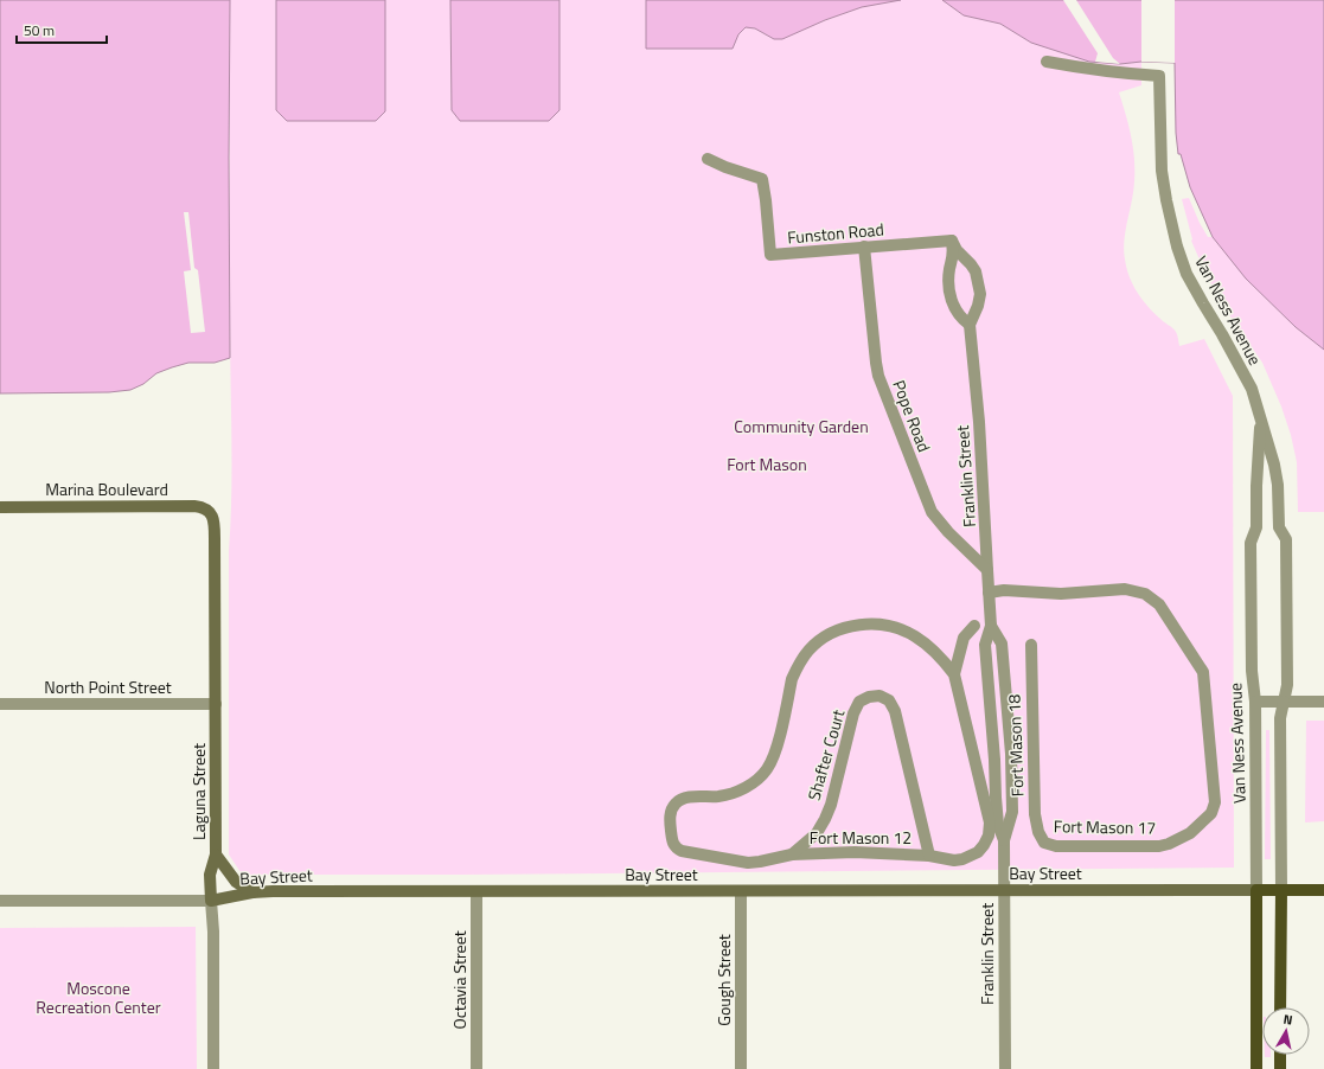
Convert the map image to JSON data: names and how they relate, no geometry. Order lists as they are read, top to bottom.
{
  "streets": {
    "main road": [
      "Van Ness Avenue",
      "Marina Boulevard",
      "Laguna Street",
      "Bay Street"
    ],
    "street": [
      "Funston Road",
      "Pope Road",
      "Franklin Street",
      "North Point Street",
      "Fort Mason 18",
      "Shafter Court",
      "Fort Mason 17",
      "Fort Mason 12",
      "Octavia Street",
      "Gough Street"
    ]
  },
  "crossings": [
    ["Funston Road", "Pope Road"],
    ["Funston Road", "Franklin Street"],
    ["Van Ness Avenue", "Bay Street"],
    ["Pope Road", "Franklin Street"],
    ["Franklin Street", "Fort Mason 17"],
    ["Franklin Street", "Bay Street"],
    ["Marina Boulevard", "Laguna Street"],
    ["North Point Street", "Laguna Street"],
    ["Fort Mason 18", "Fort Mason 17"],
    ["Shafter Court", "Fort Mason 12"],
    ["Laguna Street", "Bay Street"],
    ["Bay Street", "Octavia Street"],
    ["Bay Street", "Gough Street"]
  ],
  "parks": ["Community Garden", "Fort Mason", "Moscone Recreation Center"],
  "scale_bar": "50 m",
  "north": "top"
}
